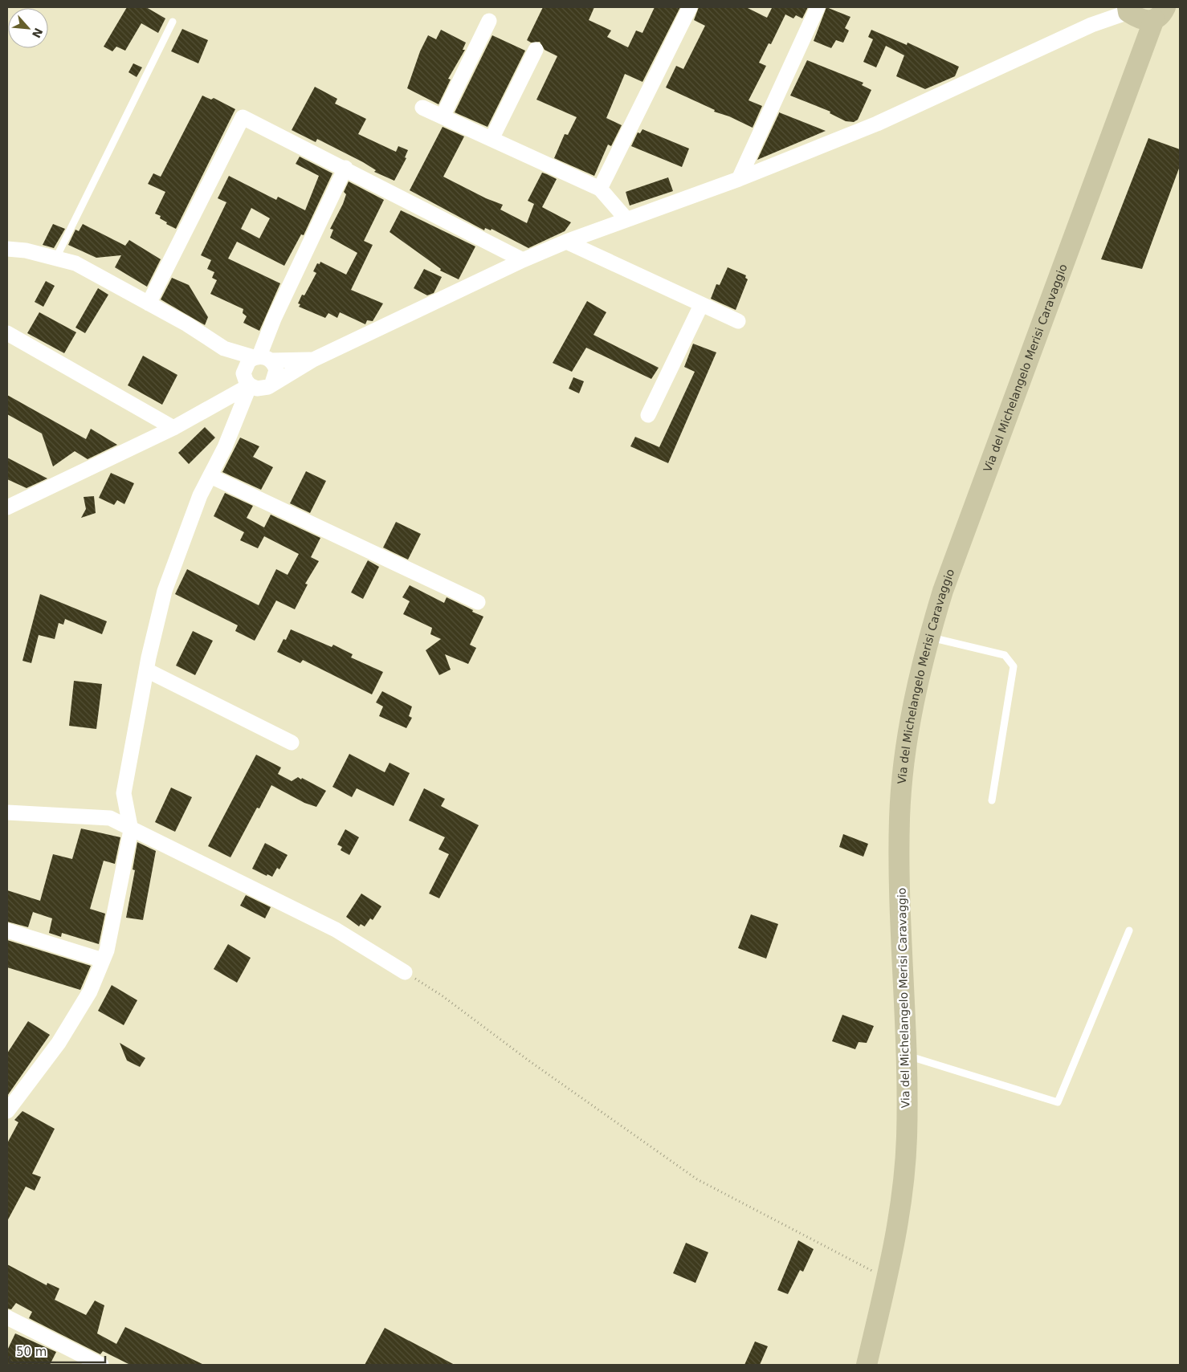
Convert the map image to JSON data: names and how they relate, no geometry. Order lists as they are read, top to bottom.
{
  "streets": {
    "street": ["Via del Michelangelo Merisi Caravaggio"]
  },
  "scale_bar": "50 m",
  "north": "bottom right"
}
